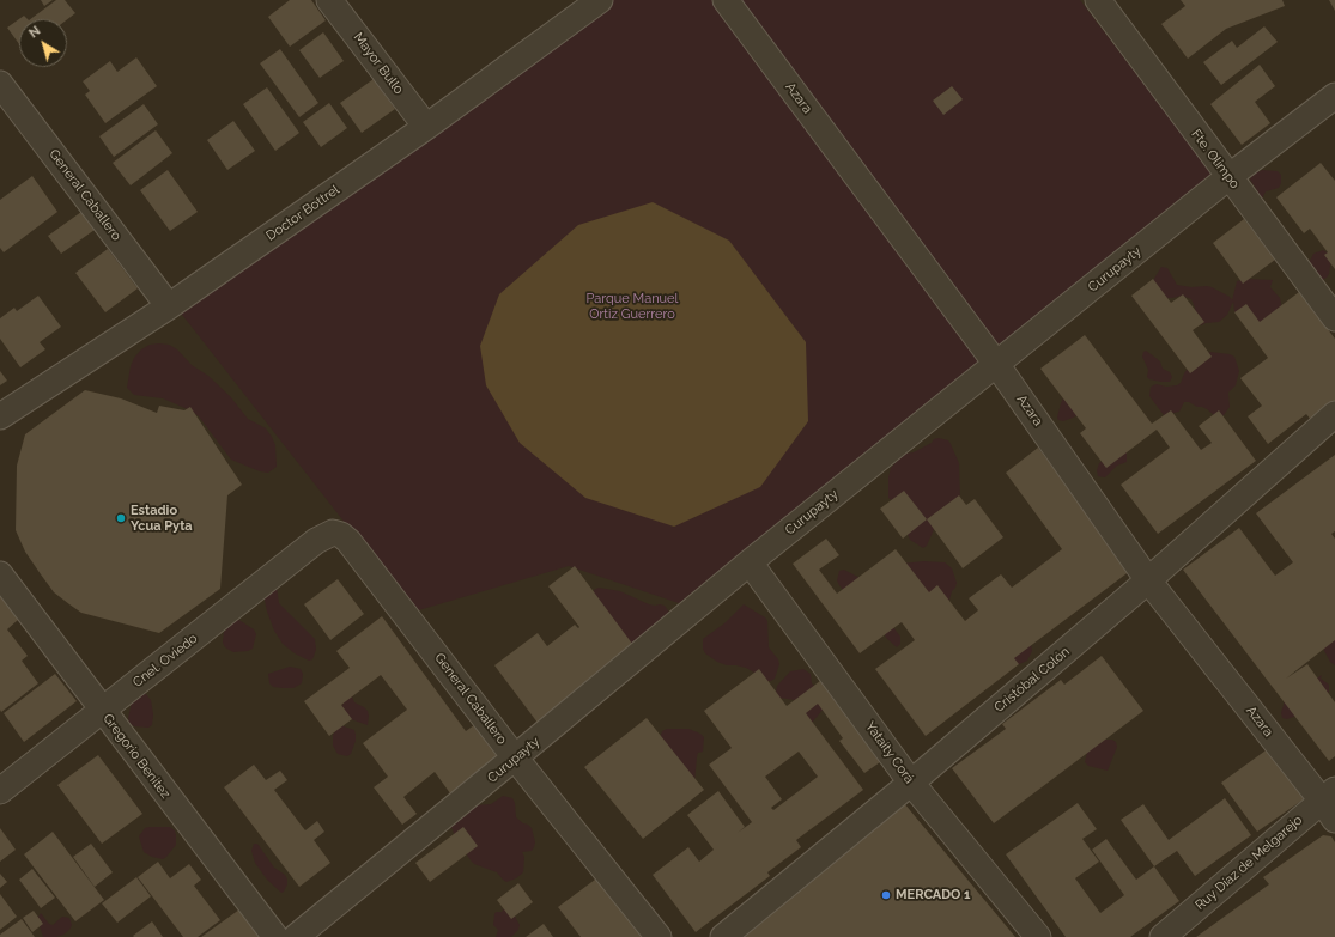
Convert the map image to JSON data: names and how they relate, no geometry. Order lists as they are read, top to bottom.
{
  "streets": {
    "street": [
      "Mayor Bullo",
      "Azara",
      "Fte. Olimpo",
      "General Caballero",
      "Doctor Bottrel",
      "Curupayty",
      "Cnel. Oviedo",
      "Cristóbal Colón",
      "Yataity Corá",
      "Gregorio Benitez",
      "Ruy Díaz de Melgarejo"
    ]
  },
  "crossings": [
    ["Mayor Bullo", "Doctor Bottrel"],
    ["Azara", "Curupayty"],
    ["Azara", "Cristóbal Colón"],
    ["Azara", "Ruy Díaz de Melgarejo"],
    ["Fte. Olimpo", "Curupayty"],
    ["General Caballero", "Doctor Bottrel"],
    ["General Caballero", "Curupayty"],
    ["General Caballero", "Cnel. Oviedo"],
    ["Curupayty", "Yataity Corá"],
    ["Cnel. Oviedo", "Gregorio Benitez"],
    ["Cristóbal Colón", "Yataity Corá"]
  ],
  "parks": ["Parque Manuel Ortiz Guerrero"],
  "places": ["Estadio Ycua Pyta", "MERCADO 1"],
  "north": "top left"
}
